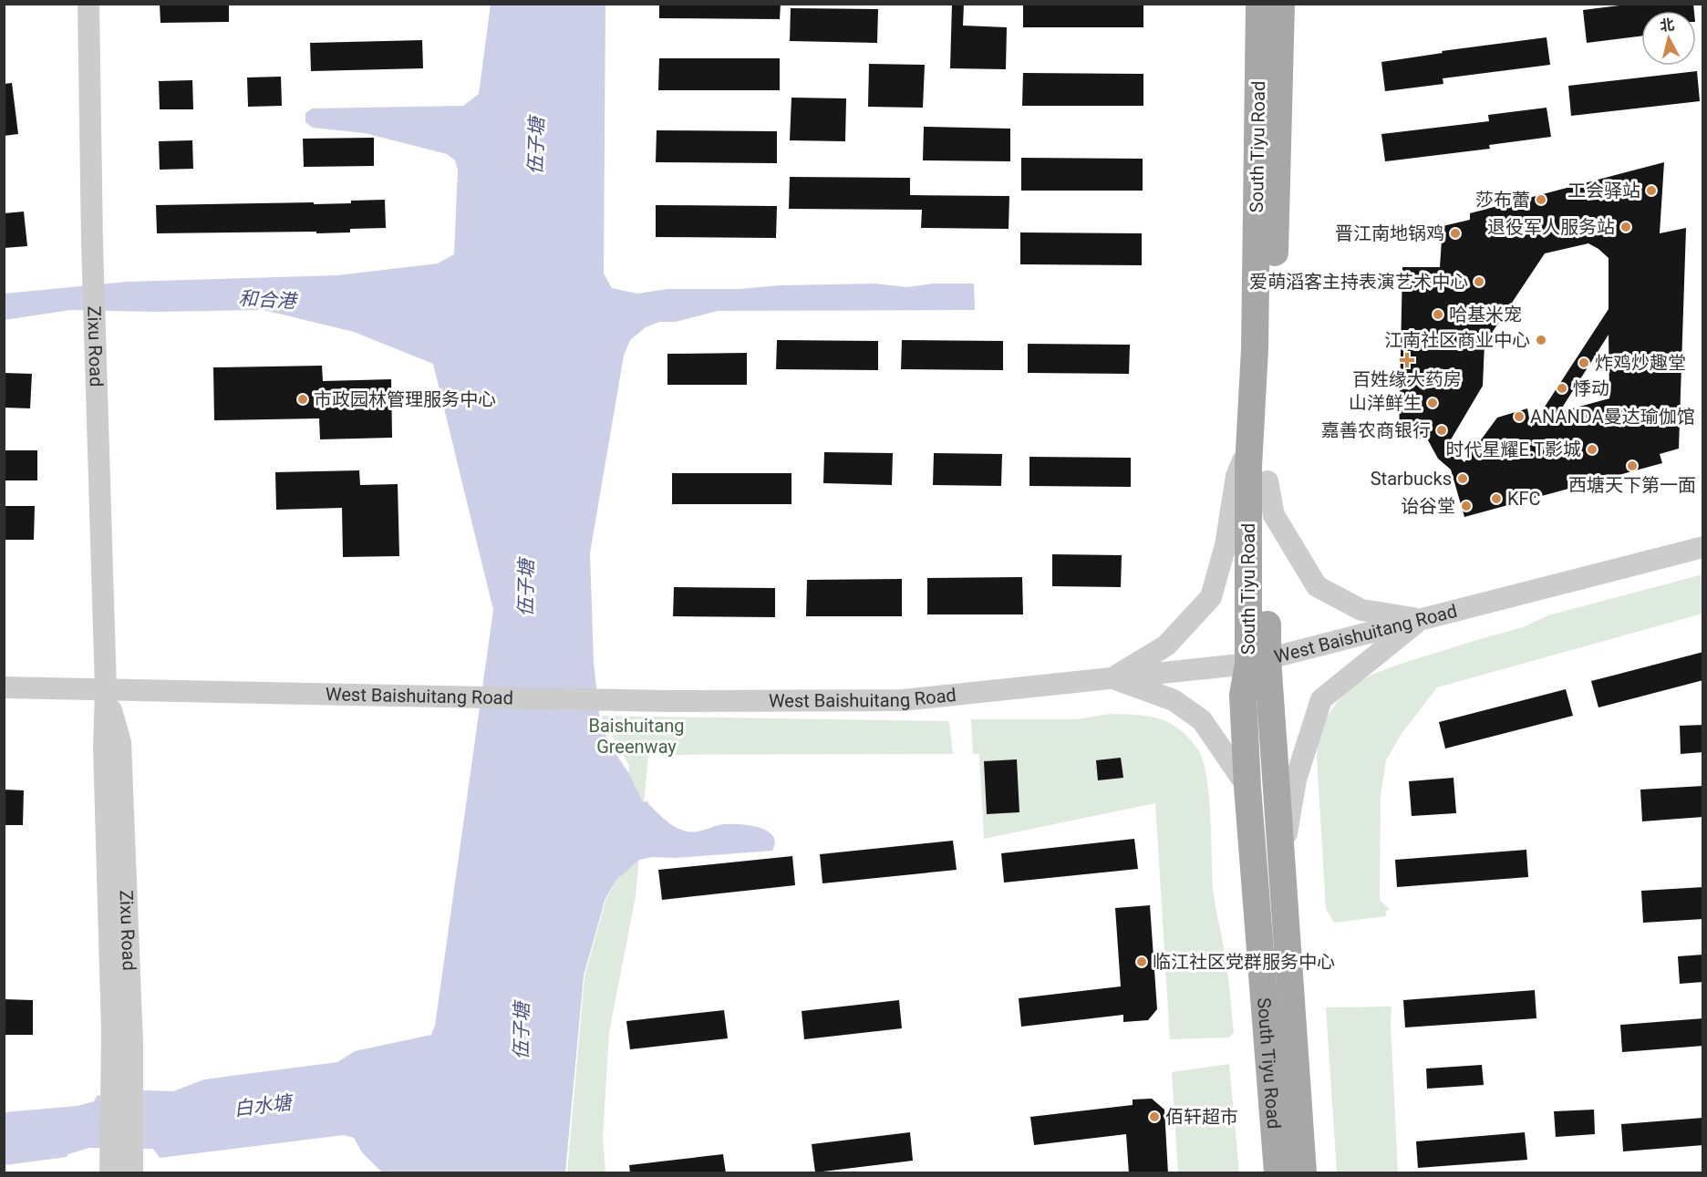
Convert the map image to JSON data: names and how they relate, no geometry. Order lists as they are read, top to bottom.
{
  "streets": {
    "main road": ["South Tiyu Road"],
    "street": ["Zixu Road", "West Baishuitang Road"]
  },
  "crossings": [
    ["South Tiyu Road", "West Baishuitang Road"],
    ["Zixu Road", "West Baishuitang Road"]
  ],
  "water": ["伍子塘", "和合港", "白水塘"],
  "parks": ["Baishuitang Greenway"],
  "places": {
    "other": [
      "工会驿站",
      "莎布蕾",
      "退役军人服务站",
      "晋江南地锅鸡",
      "爱萌滔客主持表演艺术中心",
      "哈基米宠",
      "江南社区商业中心",
      "炸鸡炒趣堂",
      "悸动",
      "市政园林管理服务中心",
      "山洋鲜生",
      "ANANDA曼达瑜伽馆",
      "嘉善农商银行",
      "时代星耀E.T影城",
      "西塘天下第一面",
      "Starbucks",
      "KFC",
      "诒谷堂",
      "临江社区党群服务中心",
      "佰轩超市"
    ],
    "health": ["百姓缘大药房"]
  },
  "north": "top"
}
